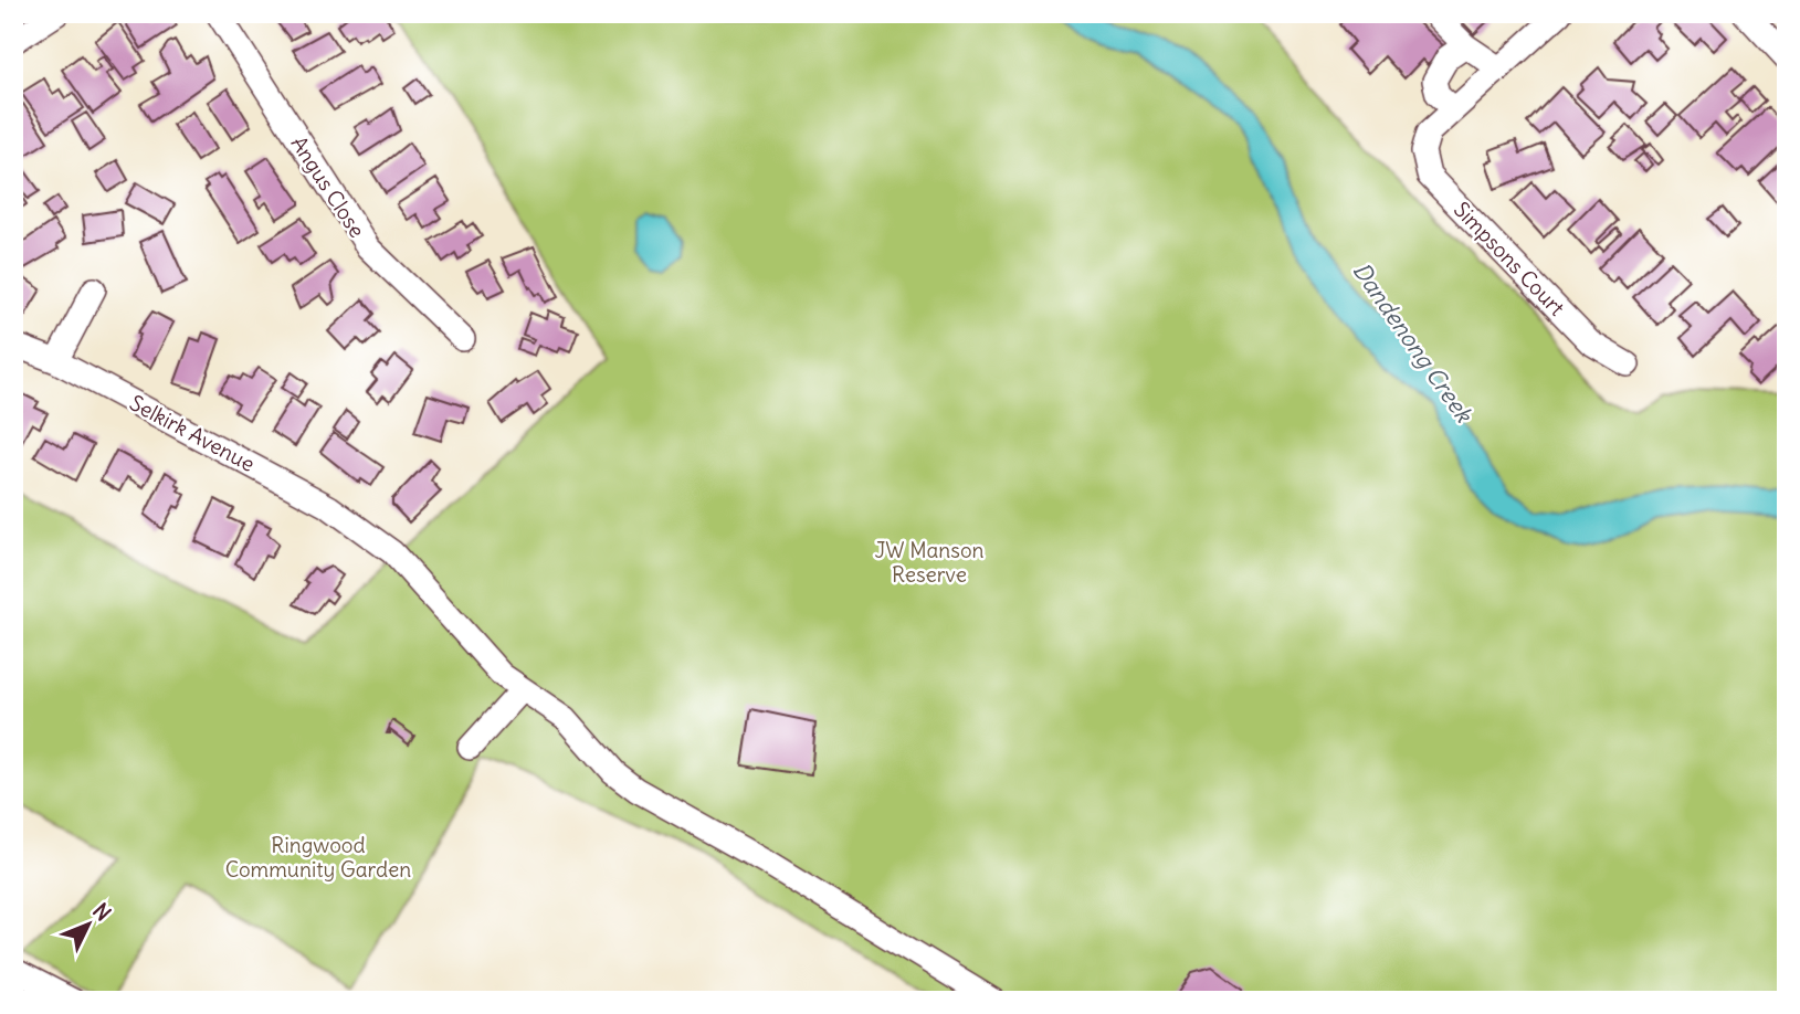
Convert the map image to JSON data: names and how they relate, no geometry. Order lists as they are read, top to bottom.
{
  "streets": {
    "street": ["Angus Close", "Simpsons Court", "Selkirk Avenue"]
  },
  "water": ["Dandenong Creek"],
  "parks": ["JW Manson Reserve", "Ringwood Community Garden"],
  "north": "top right"
}
